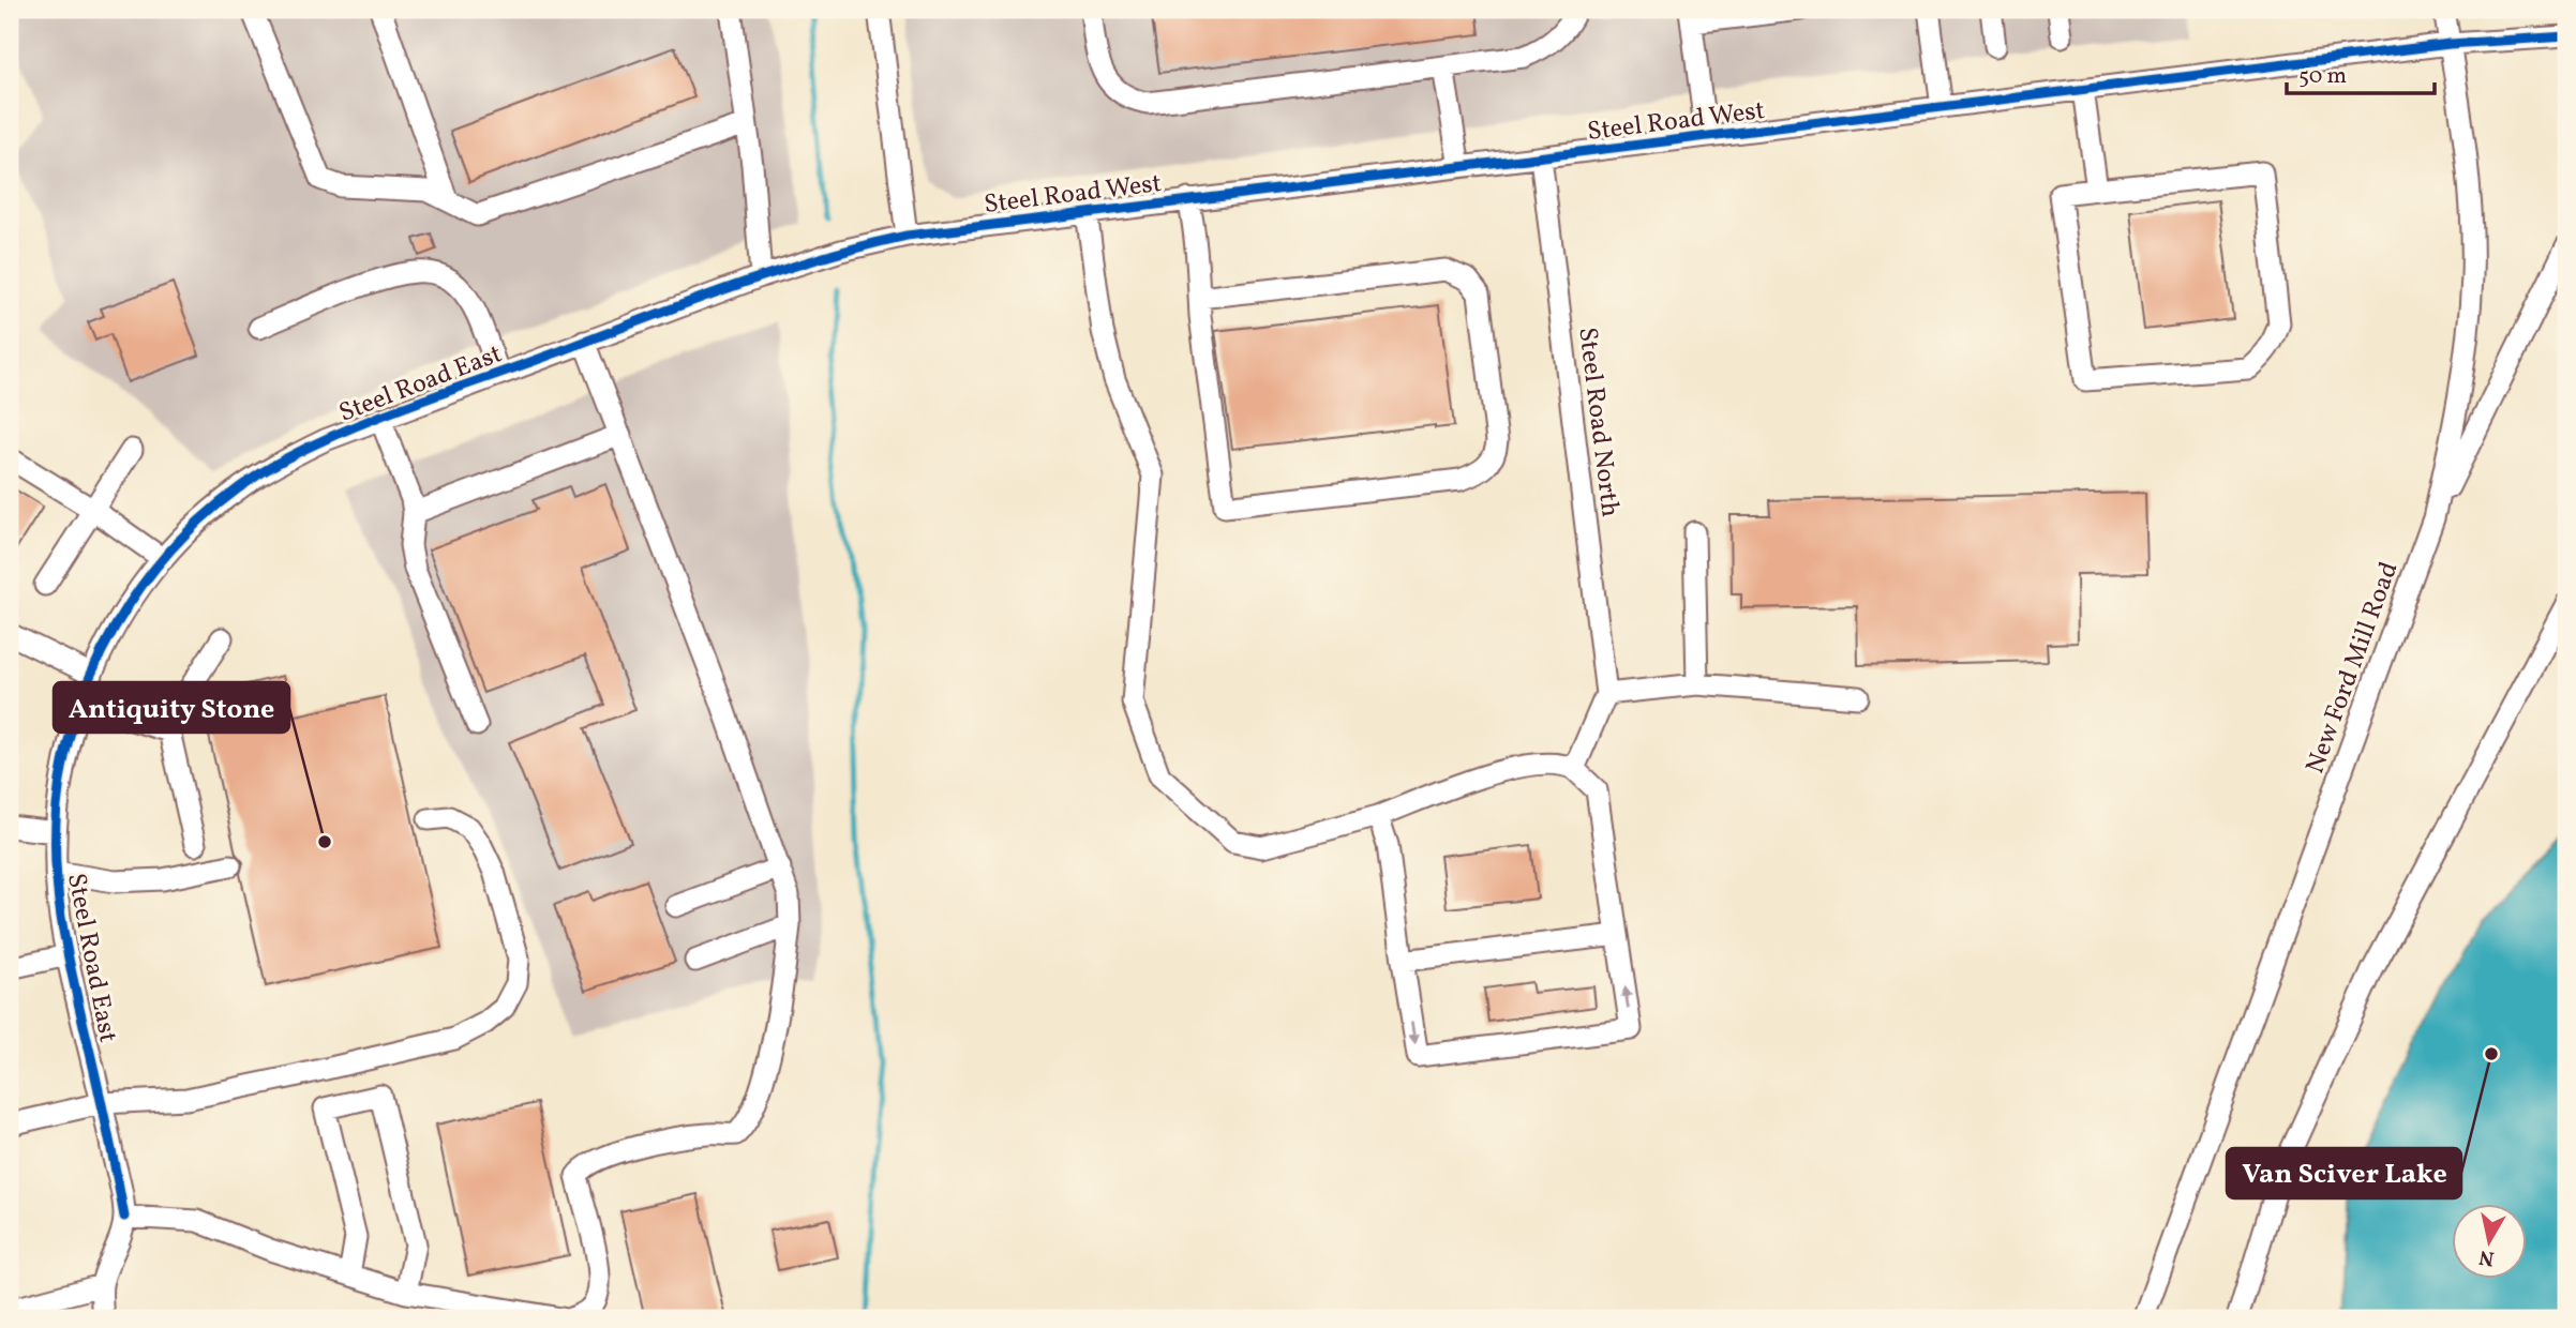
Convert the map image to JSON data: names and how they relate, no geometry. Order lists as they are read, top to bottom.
{
  "streets": {
    "street": [
      "Steel Road West",
      "Steel Road East",
      "Steel Road North",
      "New Ford Mill Road"
    ]
  },
  "crossings": [
    ["Steel Road West", "Steel Road East"],
    ["Steel Road West", "Steel Road North"],
    ["Steel Road West", "New Ford Mill Road"]
  ],
  "places": ["Antiquity Stone", "Van Sciver Lake"],
  "scale_bar": "50 m",
  "north": "bottom"
}
